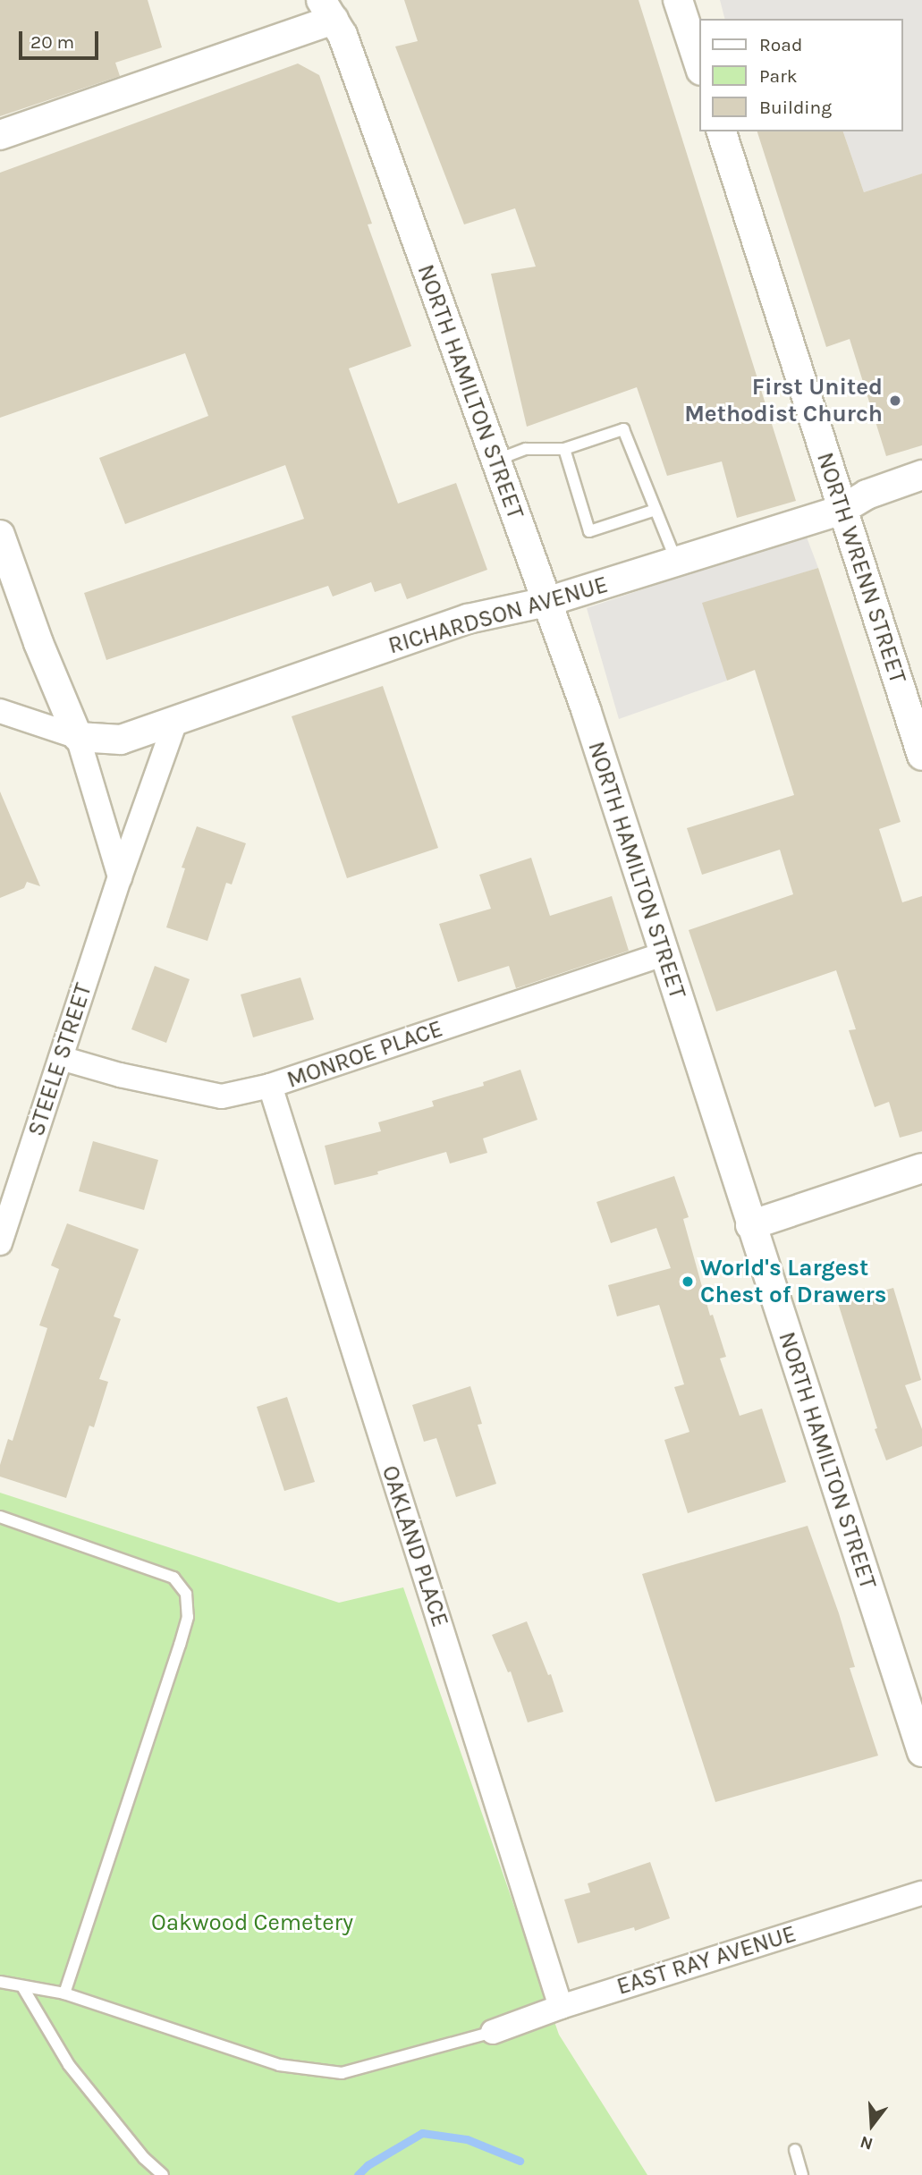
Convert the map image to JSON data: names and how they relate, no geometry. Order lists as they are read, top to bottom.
{
  "streets": {
    "street": [
      "NORTH HAMILTON STREET",
      "NORTH WRENN STREET",
      "RICHARDSON AVENUE",
      "MONROE PLACE",
      "STEELE STREET",
      "OAKLAND PLACE",
      "EAST RAY AVENUE"
    ]
  },
  "crossings": [
    ["NORTH HAMILTON STREET", "RICHARDSON AVENUE"],
    ["NORTH HAMILTON STREET", "MONROE PLACE"],
    ["NORTH WRENN STREET", "RICHARDSON AVENUE"],
    ["RICHARDSON AVENUE", "STEELE STREET"],
    ["MONROE PLACE", "STEELE STREET"],
    ["MONROE PLACE", "OAKLAND PLACE"],
    ["OAKLAND PLACE", "EAST RAY AVENUE"]
  ],
  "parks": ["Oakwood Cemetery"],
  "places": ["First United Methodist Church", "World's Largest Chest of Drawers"],
  "legend": ["Road", "Park", "Building"],
  "scale_bar": "20 m",
  "north": "bottom"
}
